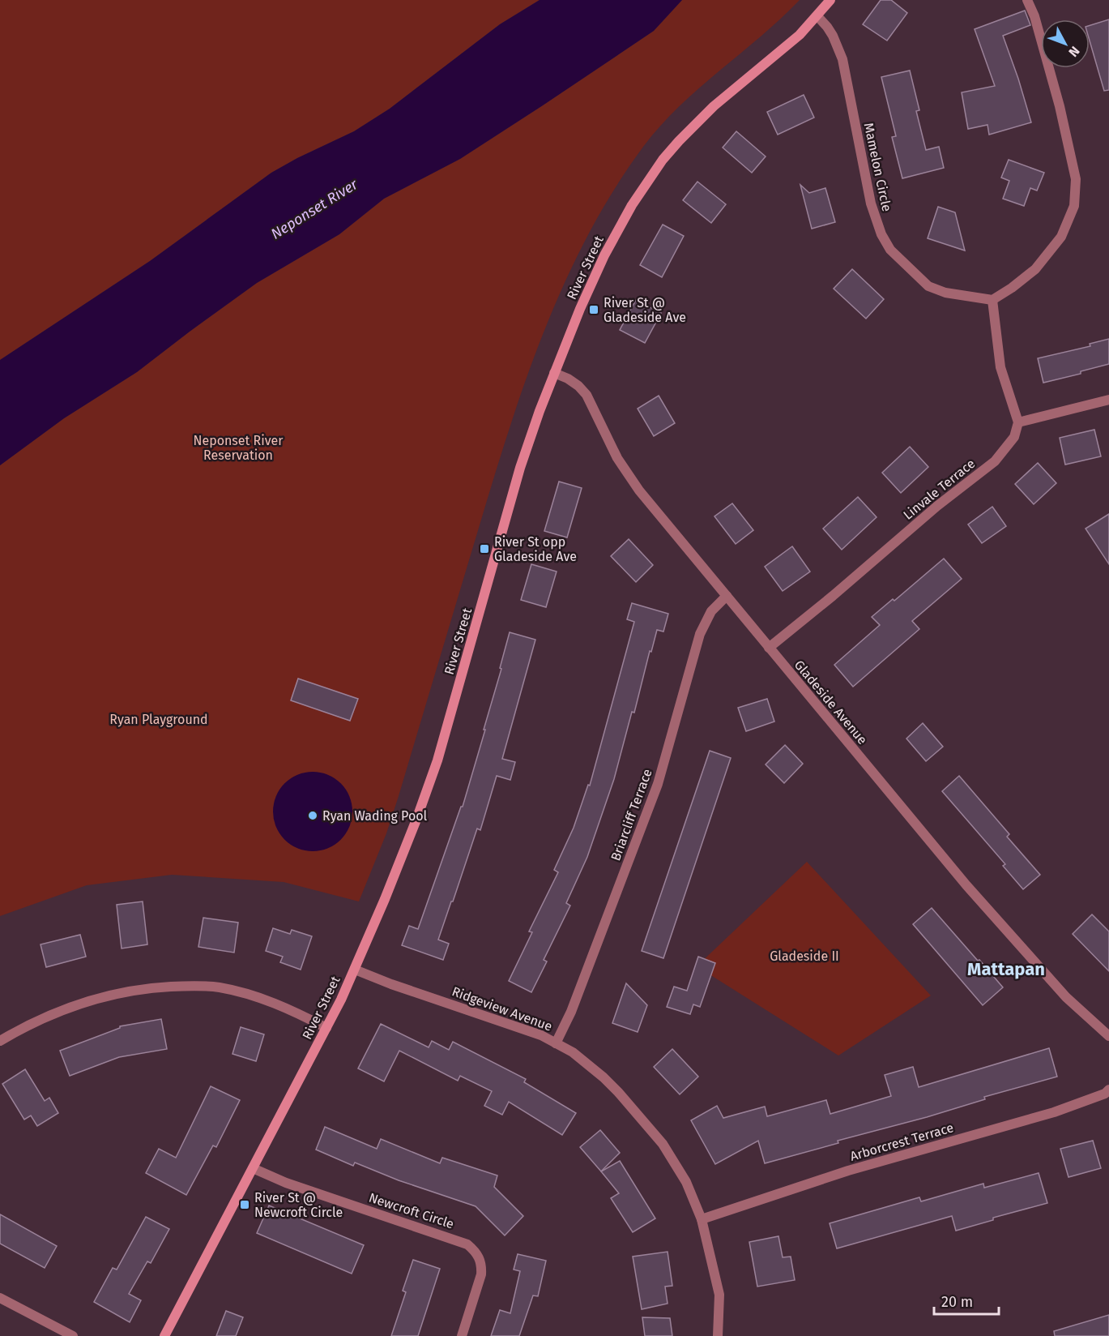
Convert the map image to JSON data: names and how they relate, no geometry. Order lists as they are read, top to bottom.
{
  "streets": {
    "main road": ["River Street"],
    "street": [
      "Mamelon Circle",
      "Linvale Terrace",
      "Gladeside Avenue",
      "Briarcliff Terrace",
      "Ridgeview Avenue",
      "Arborcrest Terrace",
      "Newcroft Circle"
    ]
  },
  "crossings": [
    ["Mamelon Circle", "River Street"],
    ["River Street", "Gladeside Avenue"],
    ["River Street", "Ridgeview Avenue"],
    ["River Street", "Newcroft Circle"],
    ["Linvale Terrace", "Gladeside Avenue"],
    ["Gladeside Avenue", "Briarcliff Terrace"],
    ["Briarcliff Terrace", "Ridgeview Avenue"],
    ["Ridgeview Avenue", "Arborcrest Terrace"]
  ],
  "districts": ["Mattapan"],
  "water": ["Neponset River"],
  "parks": ["Neponset River Reservation", "Ryan Playground", "Gladeside II"],
  "places": {
    "transit": ["River St @ Gladeside Ave", "River St opp Gladeside Ave", "River St @ Newcroft Circle"],
    "other": ["Ryan Wading Pool"]
  },
  "scale_bar": "20 m",
  "north": "bottom right"
}
